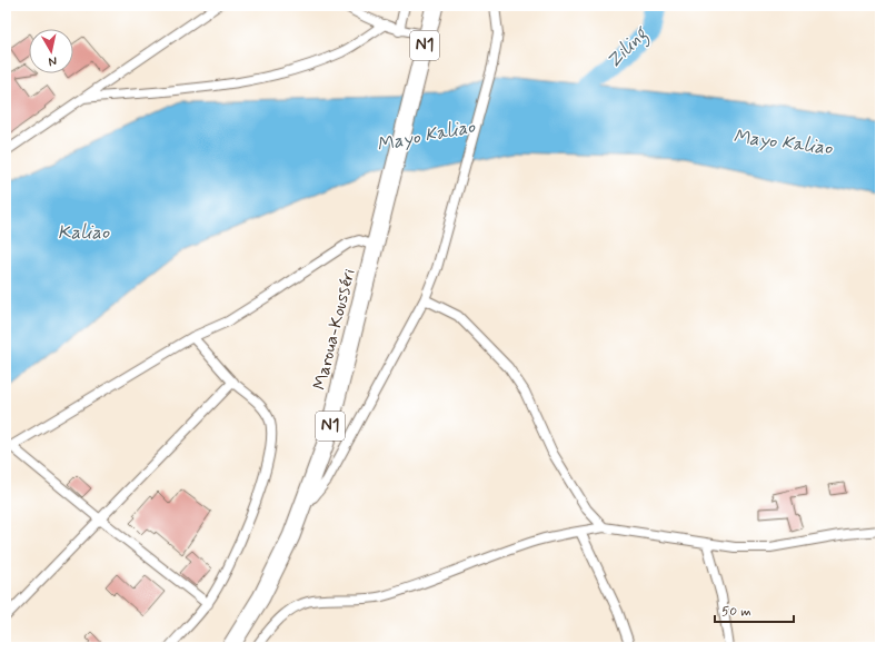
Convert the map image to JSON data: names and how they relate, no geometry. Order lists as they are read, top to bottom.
{
  "streets": {
    "highway": ["N1", "Maroua-Kousséri"]
  },
  "water": ["Ziling", "Mayo Kaliao", "Kaliao"],
  "scale_bar": "50 m",
  "north": "bottom"
}
